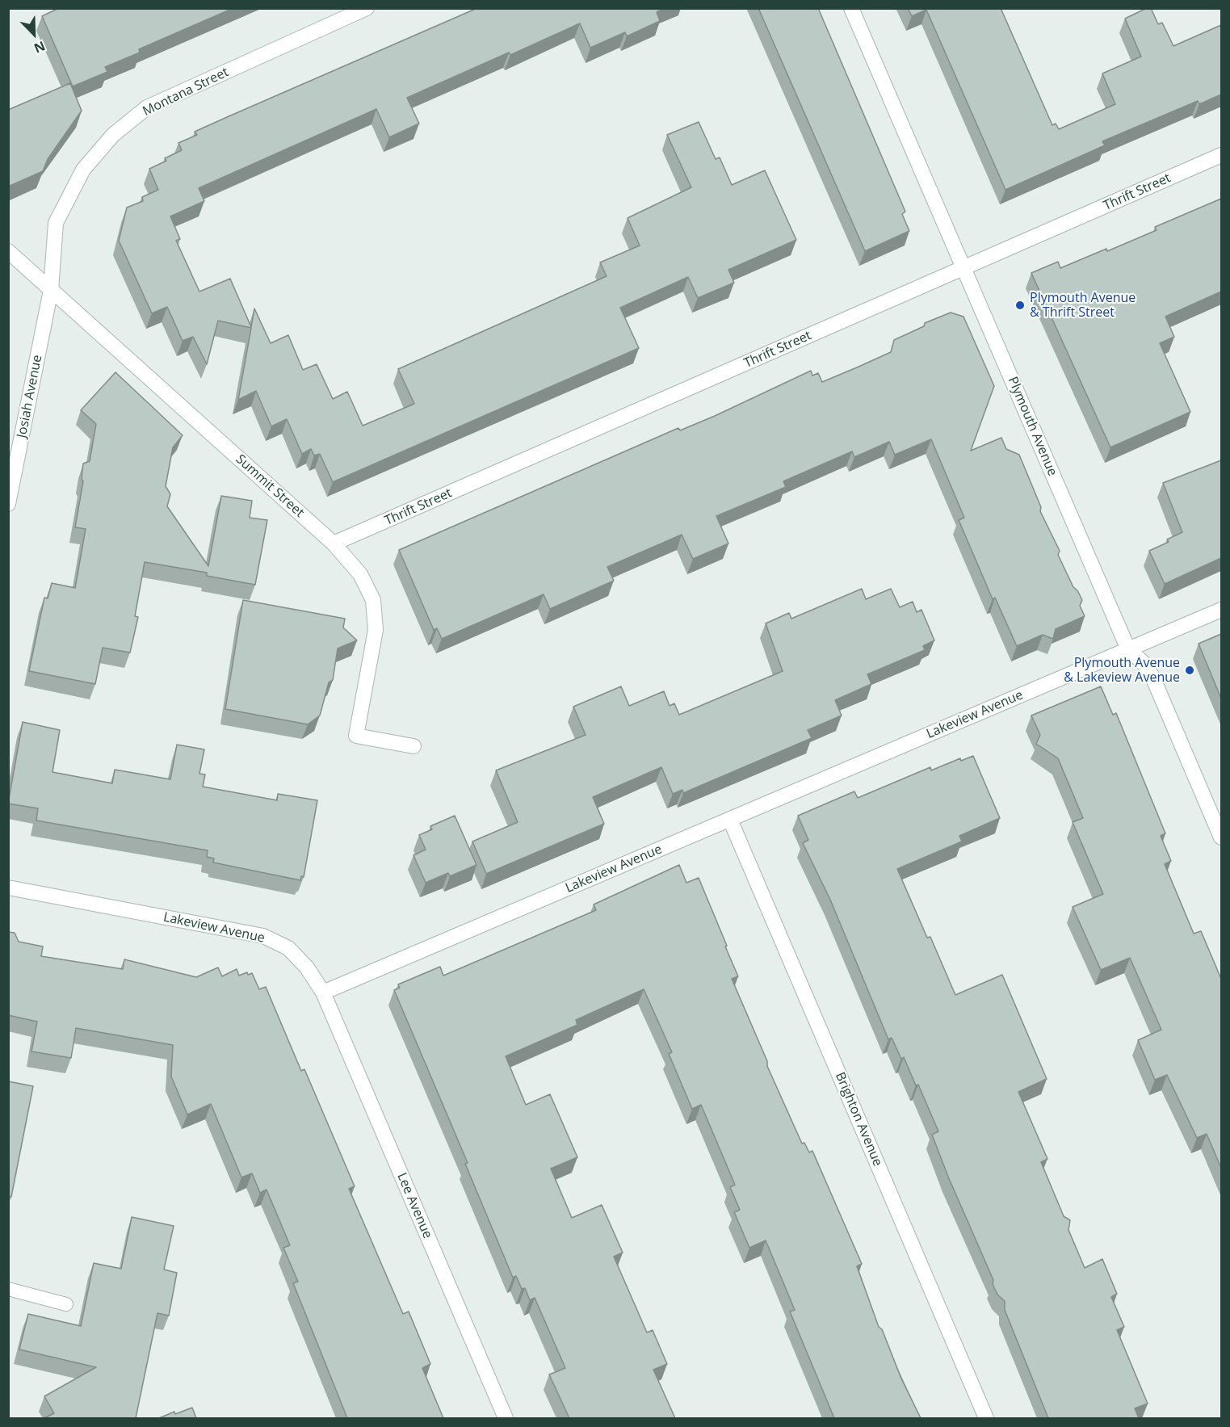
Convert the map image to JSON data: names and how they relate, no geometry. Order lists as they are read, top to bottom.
{
  "streets": {
    "street": [
      "Montana Street",
      "Thrift Street",
      "Josiah Avenue",
      "Plymouth Avenue",
      "Summit Street",
      "Lakeview Avenue",
      "Brighton Avenue",
      "Lee Avenue"
    ]
  },
  "crossings": [
    ["Montana Street", "Josiah Avenue"],
    ["Montana Street", "Summit Street"],
    ["Thrift Street", "Plymouth Avenue"],
    ["Thrift Street", "Summit Street"],
    ["Josiah Avenue", "Summit Street"],
    ["Plymouth Avenue", "Lakeview Avenue"],
    ["Lakeview Avenue", "Brighton Avenue"],
    ["Lakeview Avenue", "Lee Avenue"]
  ],
  "places": ["Plymouth Avenue & Thrift Street", "Plymouth Avenue & Lakeview Avenue"],
  "north": "bottom right"
}
